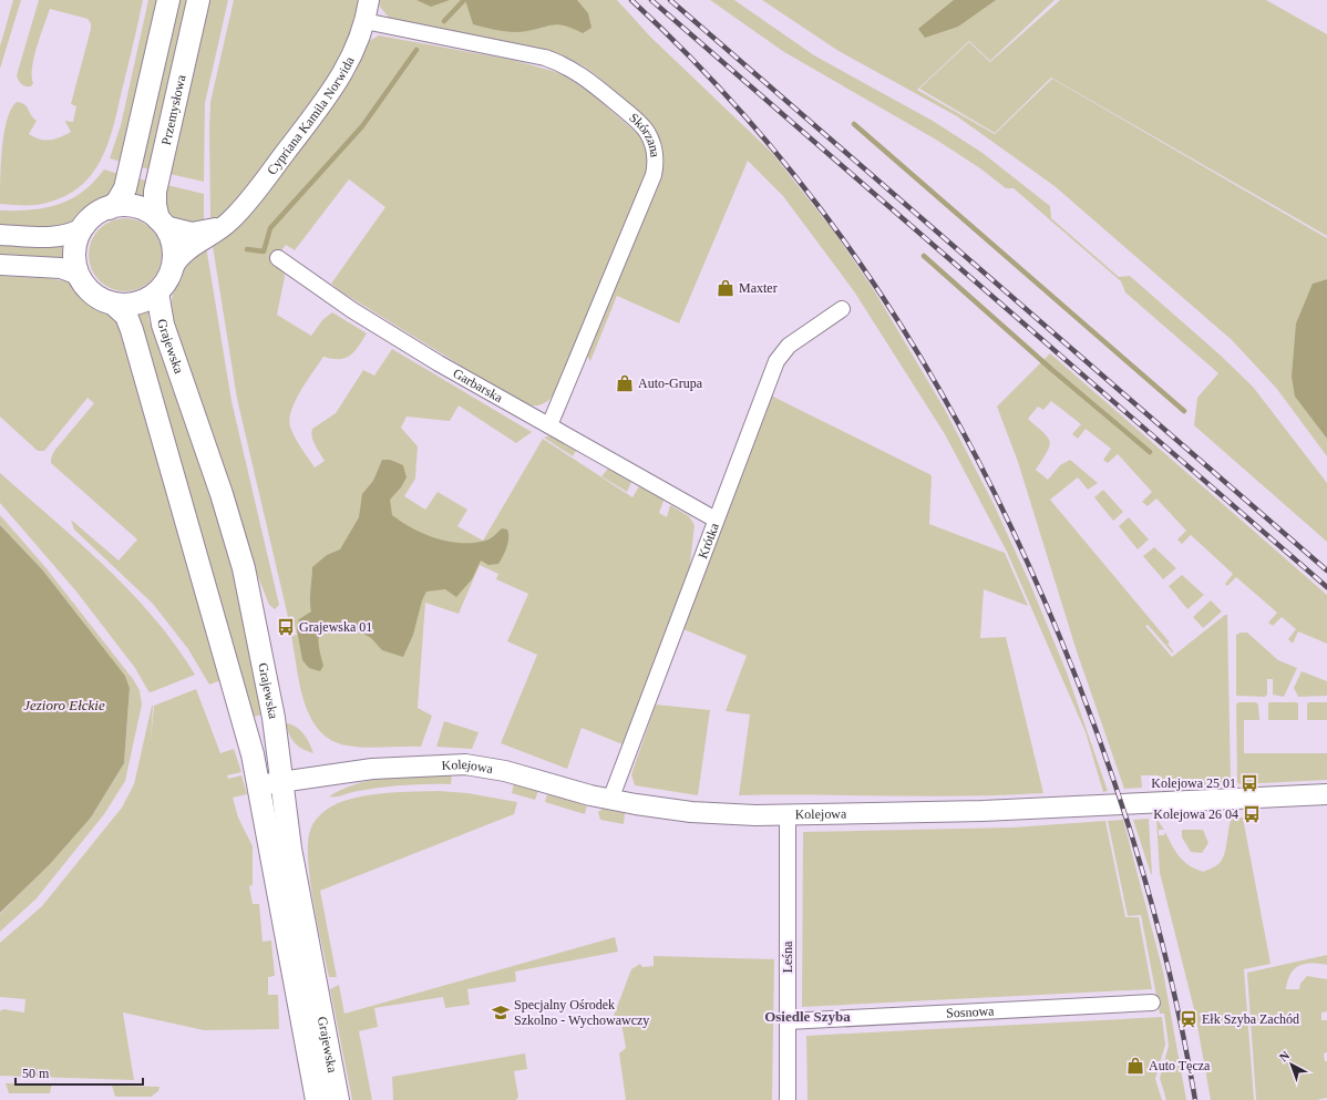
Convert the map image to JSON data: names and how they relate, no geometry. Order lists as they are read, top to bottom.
{
  "streets": {
    "main road": ["Przemysłowa", "Grajewska"],
    "street": [
      "Cypriana Kamila Norwida",
      "Skórzana",
      "Garbarska",
      "Krótka",
      "Kolejowa",
      "Leśna",
      "Sosnowa"
    ]
  },
  "crossings": [
    ["Przemysłowa", "Cypriana Kamila Norwida"],
    ["Przemysłowa", "Grajewska"],
    ["Cypriana Kamila Norwida", "Skórzana"],
    ["Cypriana Kamila Norwida", "Grajewska"],
    ["Skórzana", "Garbarska"],
    ["Grajewska", "Kolejowa"],
    ["Garbarska", "Krótka"],
    ["Krótka", "Kolejowa"],
    ["Kolejowa", "Leśna"],
    ["Leśna", "Sosnowa"]
  ],
  "districts": ["Osiedle Szyba"],
  "water": ["Jezioro Ełckie"],
  "places": {
    "shop": ["Maxter", "Auto-Grupa", "Auto Tęcza"],
    "bus stop": ["Grajewska 01", "Kolejowa 25 01", "Kolejowa 26 04"],
    "school or university": ["Specjalny Ośrodek Szkolno - Wychowawczy"],
    "station": ["Ełk Szyba Zachód"]
  },
  "scale_bar": "50 m",
  "north": "top left"
}
